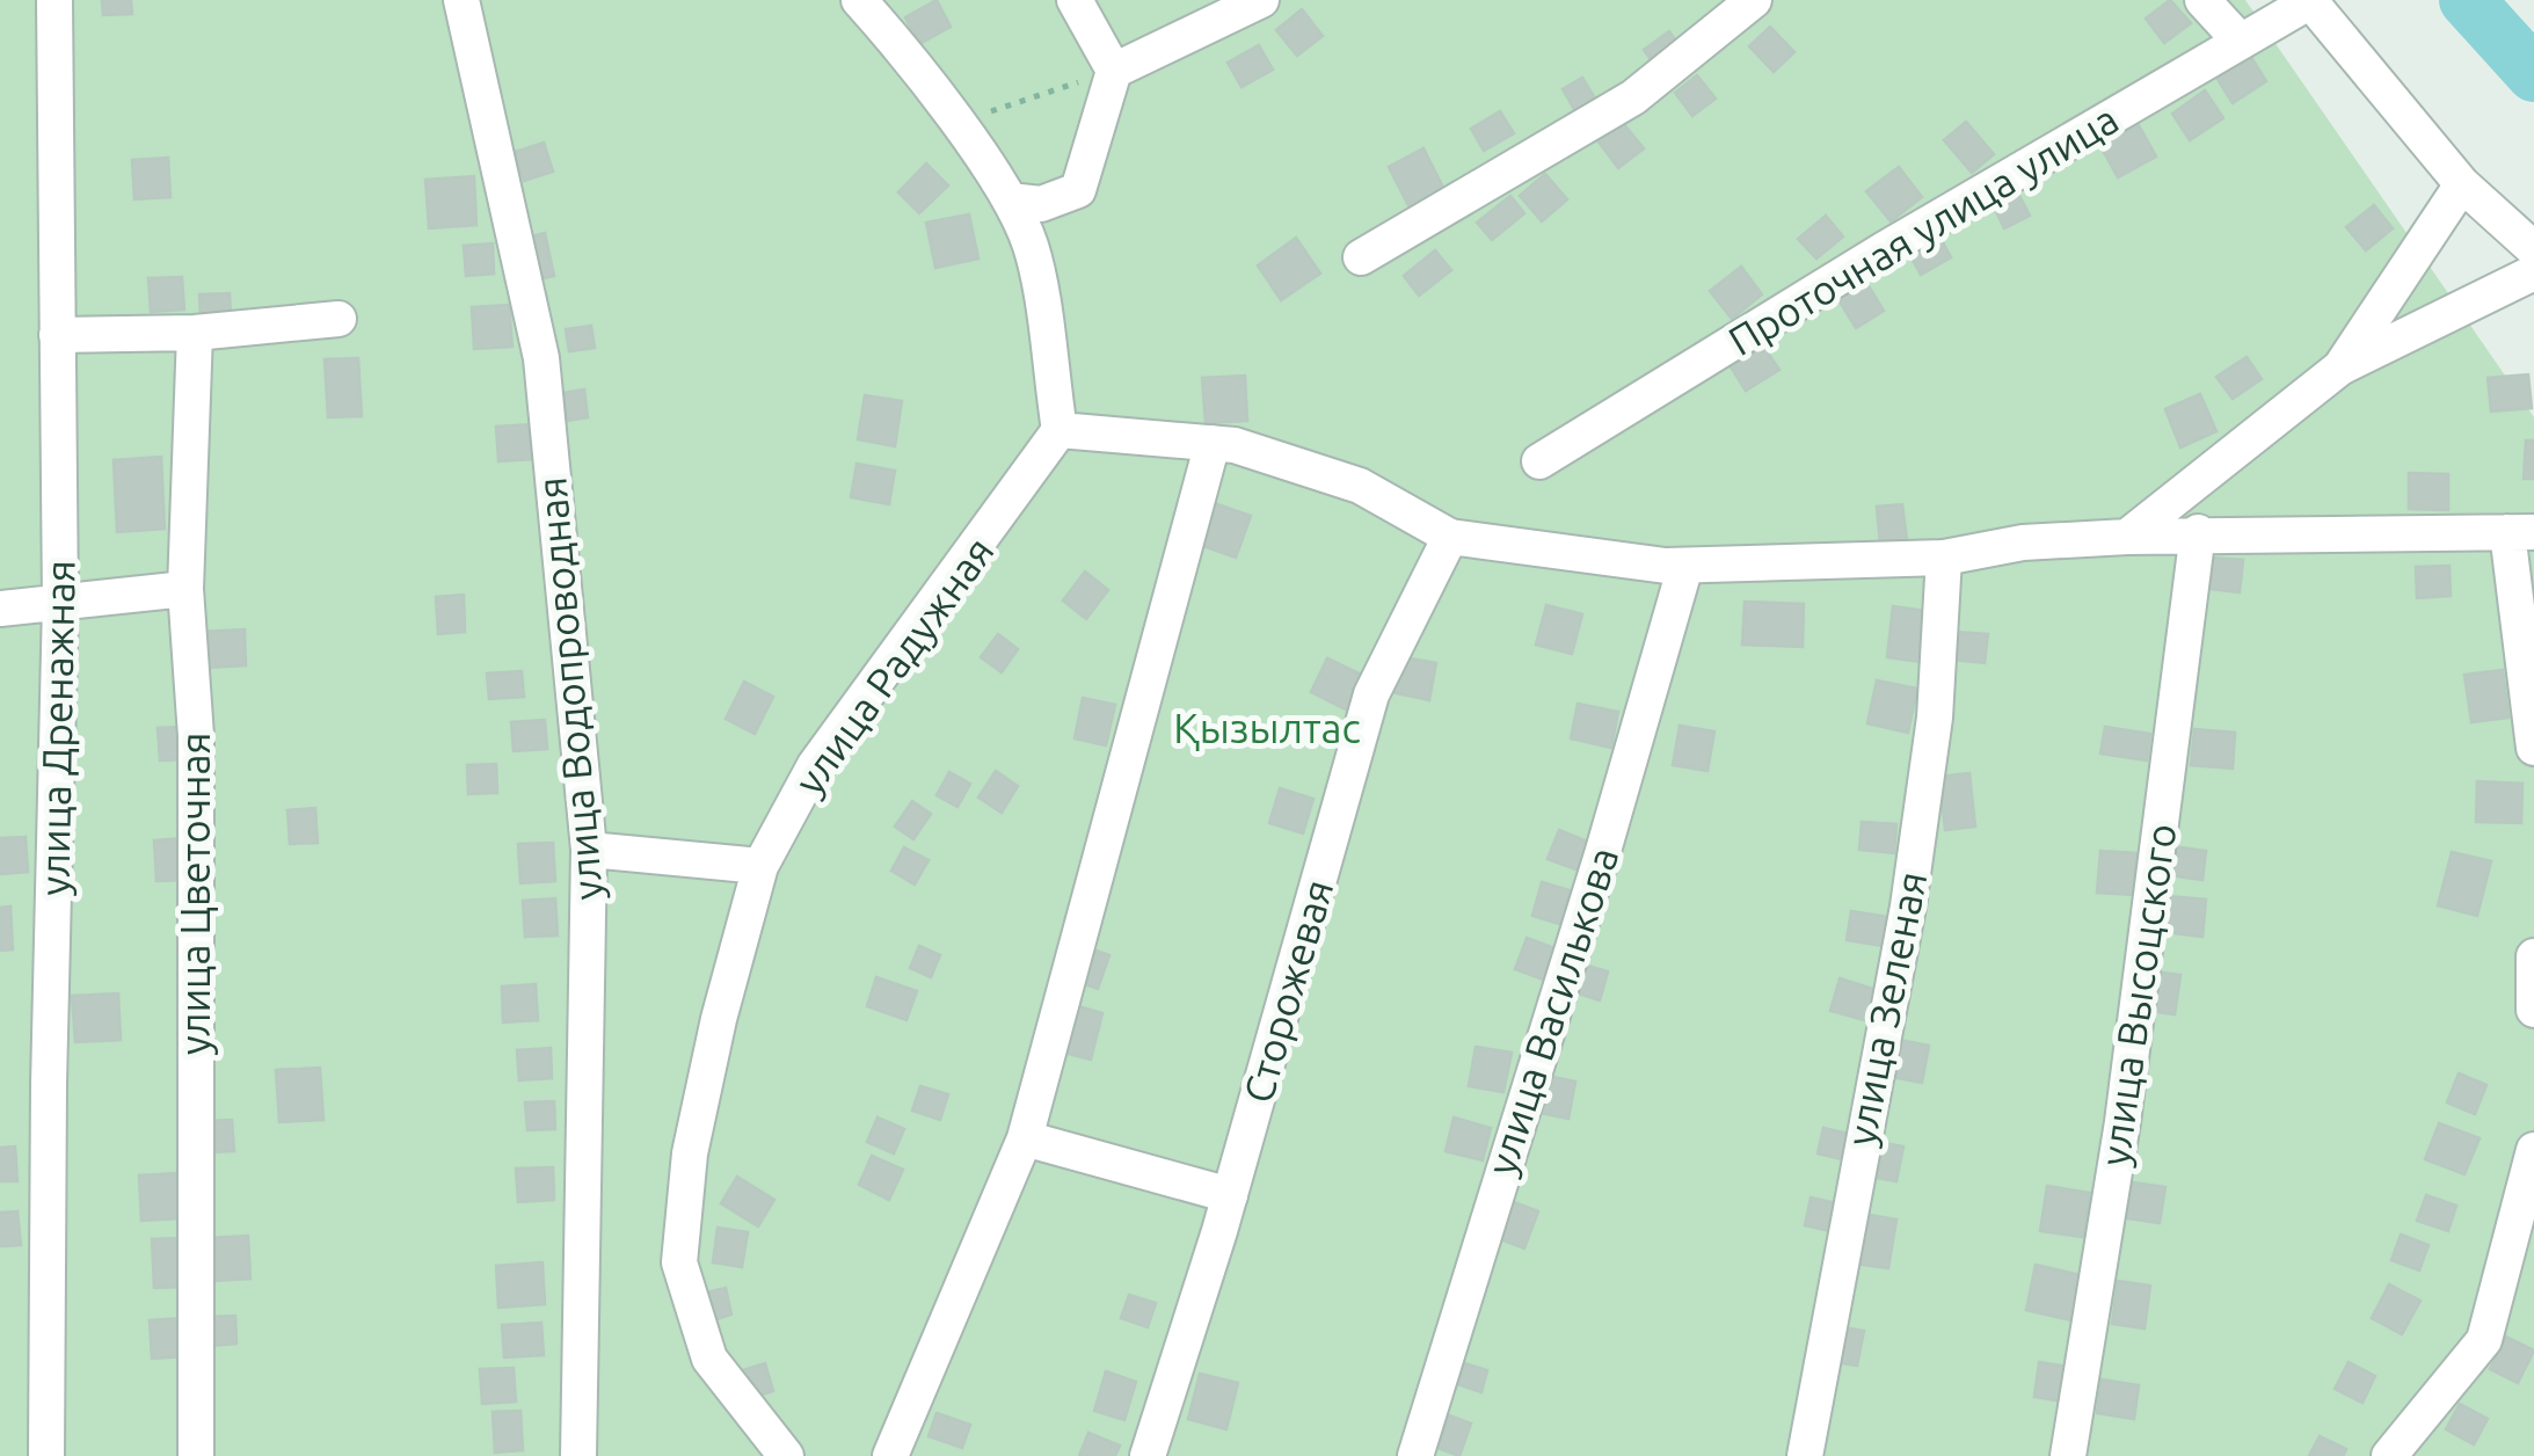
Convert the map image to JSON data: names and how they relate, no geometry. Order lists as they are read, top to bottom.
{
  "streets": {
    "street": [
      "Проточная улица улица",
      "улица Радужная",
      "улица Водопроводная",
      "улица Дренажная",
      "улица Цветочная",
      "Сторожевая",
      "улица Высоцского",
      "улица Зеленая",
      "улица Василькова"
    ]
  },
  "parks": ["Қызылтас"]
}
